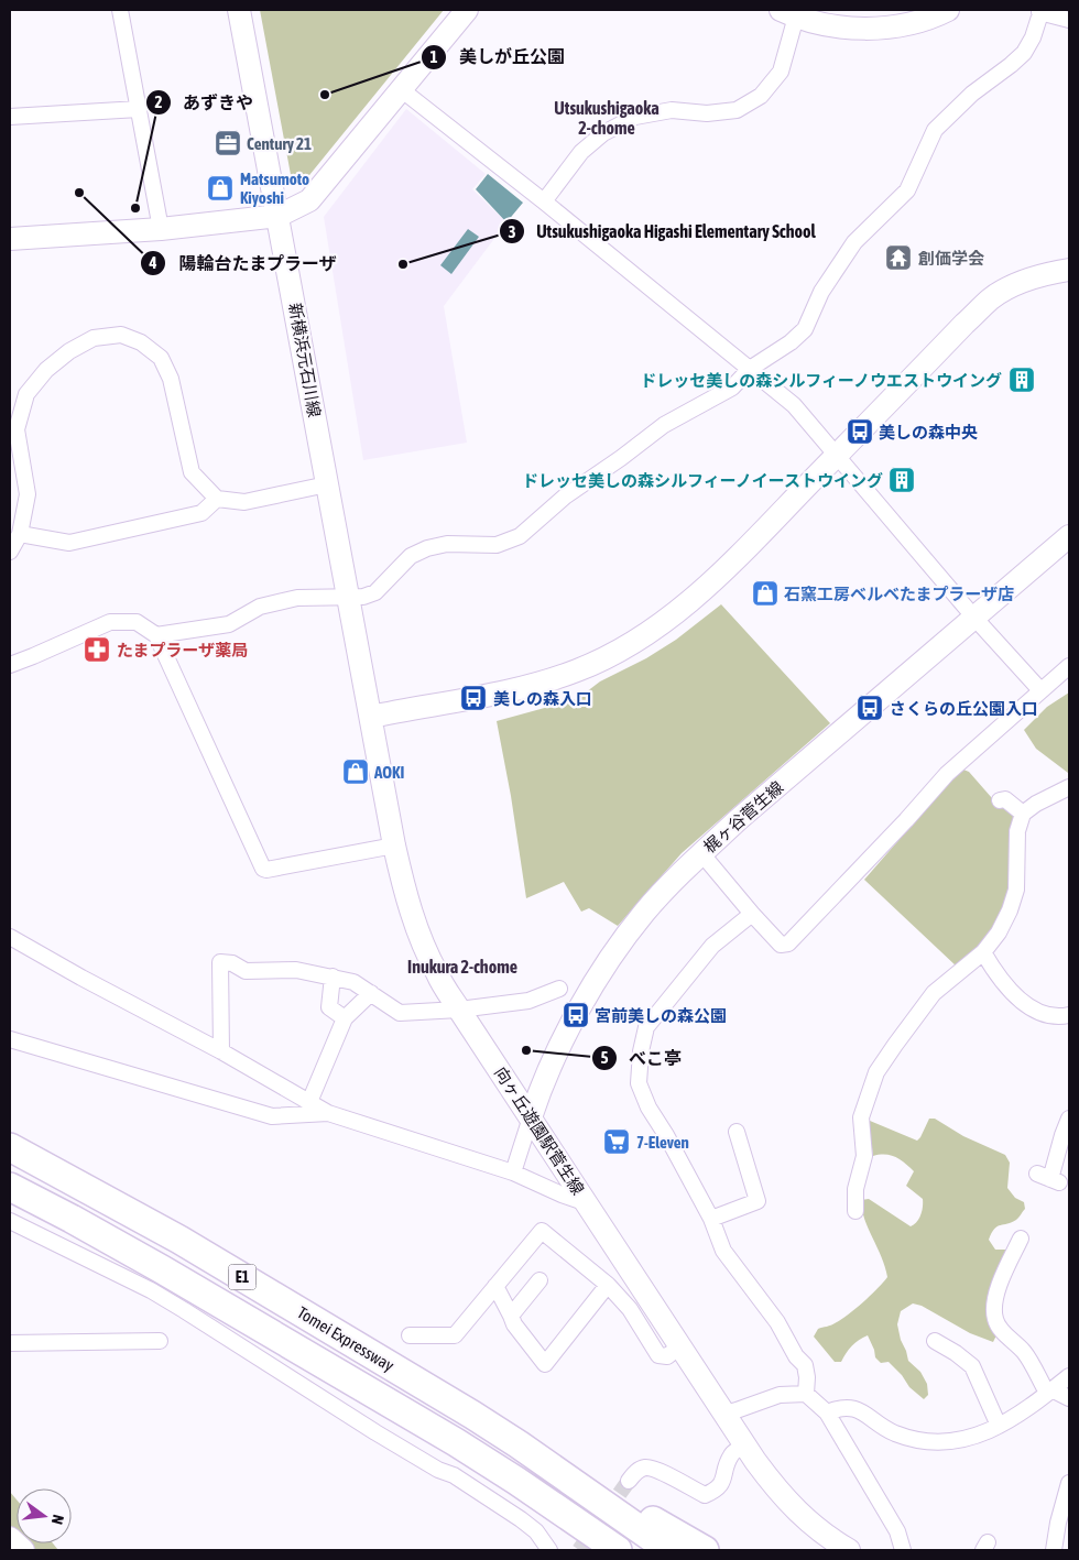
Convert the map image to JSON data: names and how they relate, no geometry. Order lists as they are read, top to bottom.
{
  "streets": {
    "highway": ["E1", "Tomei Expressway"],
    "street": ["新横浜元石川線", "梶ヶ谷菅生線", "向ヶ丘遊園駅菅生線"]
  },
  "crossings": [
    ["新横浜元石川線", "向ヶ丘遊園駅菅生線"],
    ["梶ヶ谷菅生線", "向ヶ丘遊園駅菅生線"]
  ],
  "districts": ["Utsukushigaoka 2-chome", "Inukura 2-chome"],
  "places": {
    "other": [
      "美しが丘公園",
      "陽輪台たまプラーザ",
      "あずきや",
      "Utsukushigaoka Higashi Elementary School",
      "べこ亭"
    ],
    "office": ["Century 21"],
    "shop": ["Matsumoto Kiyoshi", "石窯工房ベルベたまプラーザ店", "AOKI"],
    "temple": ["創価学会"],
    "building": ["ドレッセ美しの森シルフィーノウエストウイング", "ドレッセ美しの森シルフィーノイーストウイング"],
    "bus stop": [
      "美しの森中央",
      "美しの森入口",
      "さくらの丘公園入口",
      "宮前美しの森公園"
    ],
    "pharmacy": ["たまプラーザ薬局"],
    "supermarket": ["7-Eleven"]
  },
  "north": "right"
}
